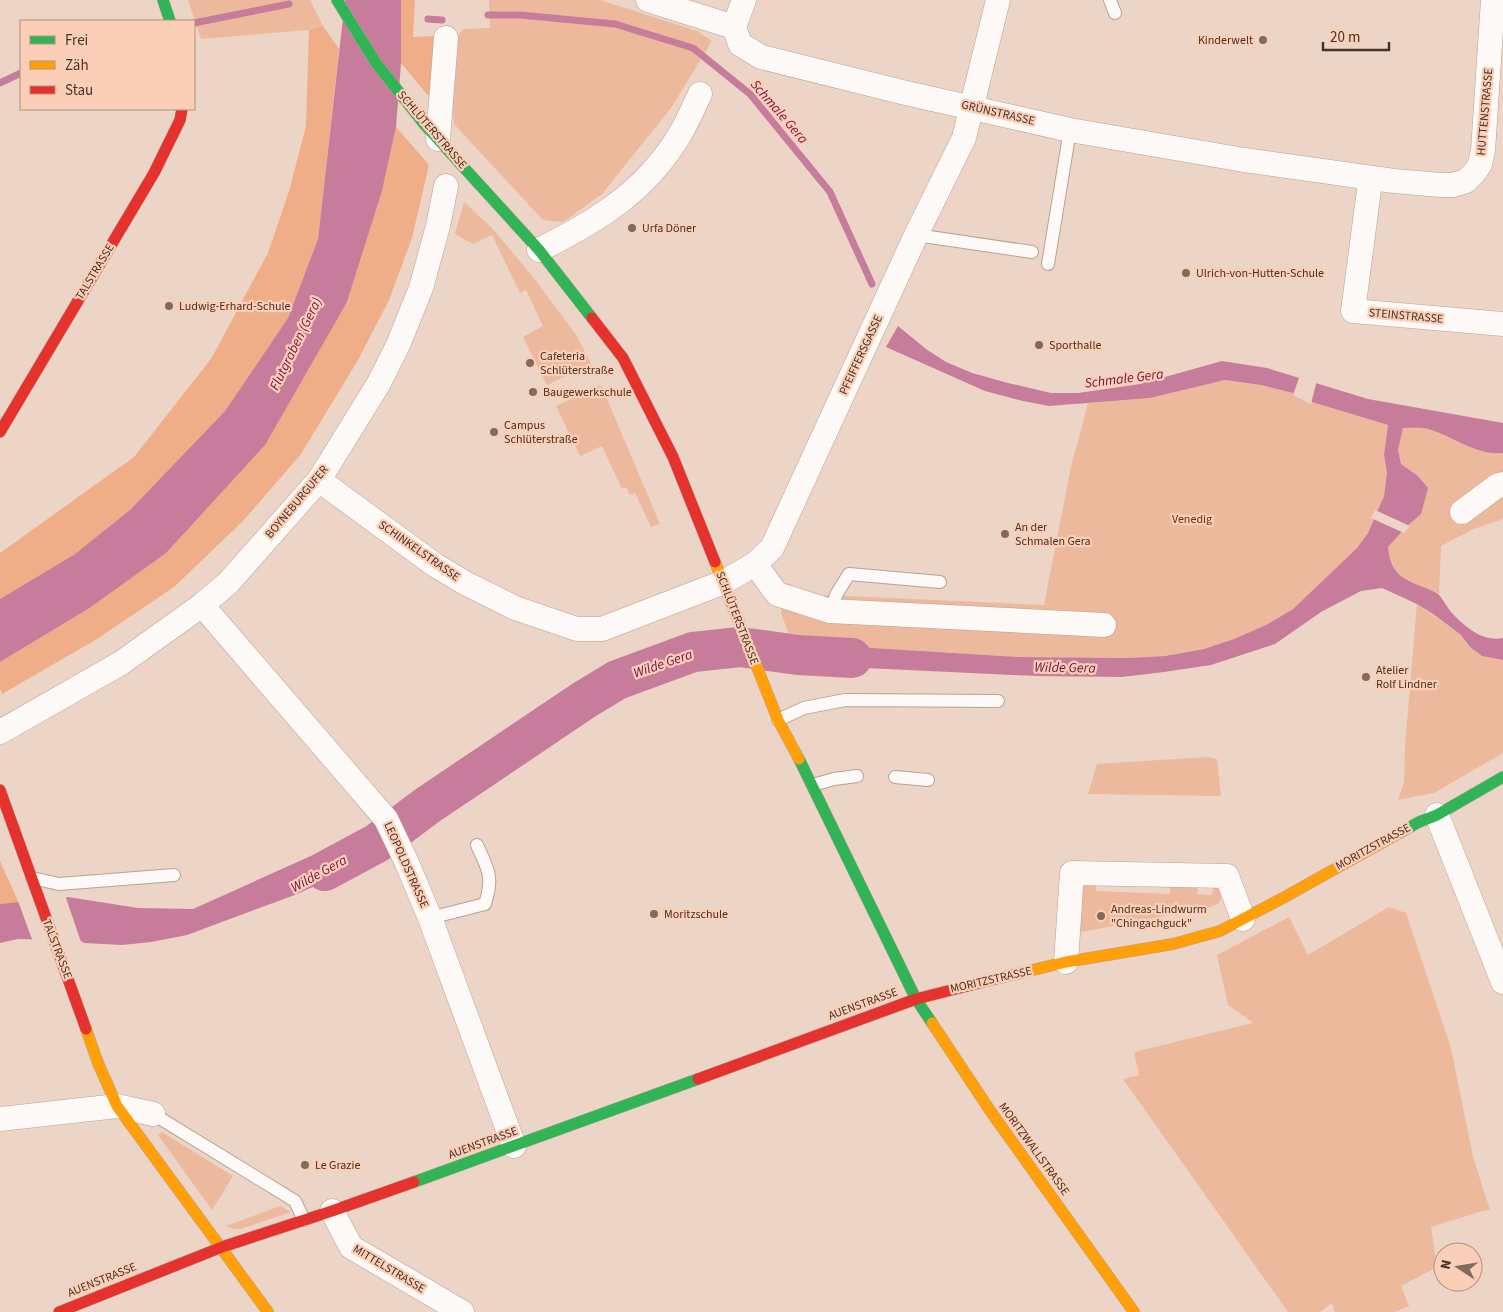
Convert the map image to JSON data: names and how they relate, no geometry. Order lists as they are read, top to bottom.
{
  "streets": {
    "main road": [
      "SCHLÜTERSTRASSE",
      "TALSTRASSE",
      "MORITZSTRASSE",
      "AUENSTRASSE",
      "MORITZWALLSTRASSE"
    ],
    "street": [
      "HUTTENSTRASSE",
      "GRÜNSTRASSE",
      "STEINSTRASSE",
      "PFEIFFERSGASSE",
      "BOYNEBURGUFER",
      "SCHINKELSTRASSE",
      "LEOPOLDSTRASSE",
      "MITTELSTRASSE"
    ]
  },
  "crossings": [
    ["HUTTENSTRASSE", "GRÜNSTRASSE"],
    ["HUTTENSTRASSE", "STEINSTRASSE"],
    ["GRÜNSTRASSE", "STEINSTRASSE"],
    ["GRÜNSTRASSE", "PFEIFFERSGASSE"],
    ["SCHLÜTERSTRASSE", "PFEIFFERSGASSE"],
    ["SCHLÜTERSTRASSE", "BOYNEBURGUFER"],
    ["SCHLÜTERSTRASSE", "SCHINKELSTRASSE"],
    ["SCHLÜTERSTRASSE", "MORITZSTRASSE"],
    ["SCHLÜTERSTRASSE", "AUENSTRASSE"],
    ["SCHLÜTERSTRASSE", "MORITZWALLSTRASSE"],
    ["TALSTRASSE", "AUENSTRASSE"],
    ["PFEIFFERSGASSE", "SCHINKELSTRASSE"],
    ["BOYNEBURGUFER", "SCHINKELSTRASSE"],
    ["BOYNEBURGUFER", "LEOPOLDSTRASSE"],
    ["MORITZSTRASSE", "AUENSTRASSE"],
    ["MORITZSTRASSE", "MORITZWALLSTRASSE"],
    ["LEOPOLDSTRASSE", "AUENSTRASSE"],
    ["AUENSTRASSE", "MORITZWALLSTRASSE"],
    ["AUENSTRASSE", "MITTELSTRASSE"]
  ],
  "water": ["Schmale Gera", "Flutgraben (Gera)", "Wilde Gera"],
  "parks": ["Venedig"],
  "places": [
    "Kinderwelt",
    "Urfa Döner",
    "Ulrich-von-Hutten-Schule",
    "Ludwig-Erhard-Schule",
    "Sporthalle",
    "Cafeteria Schlüterstraße",
    "Baugewerkschule",
    "Campus Schlüterstraße",
    "An der Schmalen Gera",
    "Atelier Rolf Lindner",
    "Moritzschule",
    "Andreas-Lindwurm \"Chingachguck\"",
    "Le Grazie"
  ],
  "legend": ["Frei", "Zäh", "Stau"],
  "scale_bar": "20 m",
  "north": "left"
}
